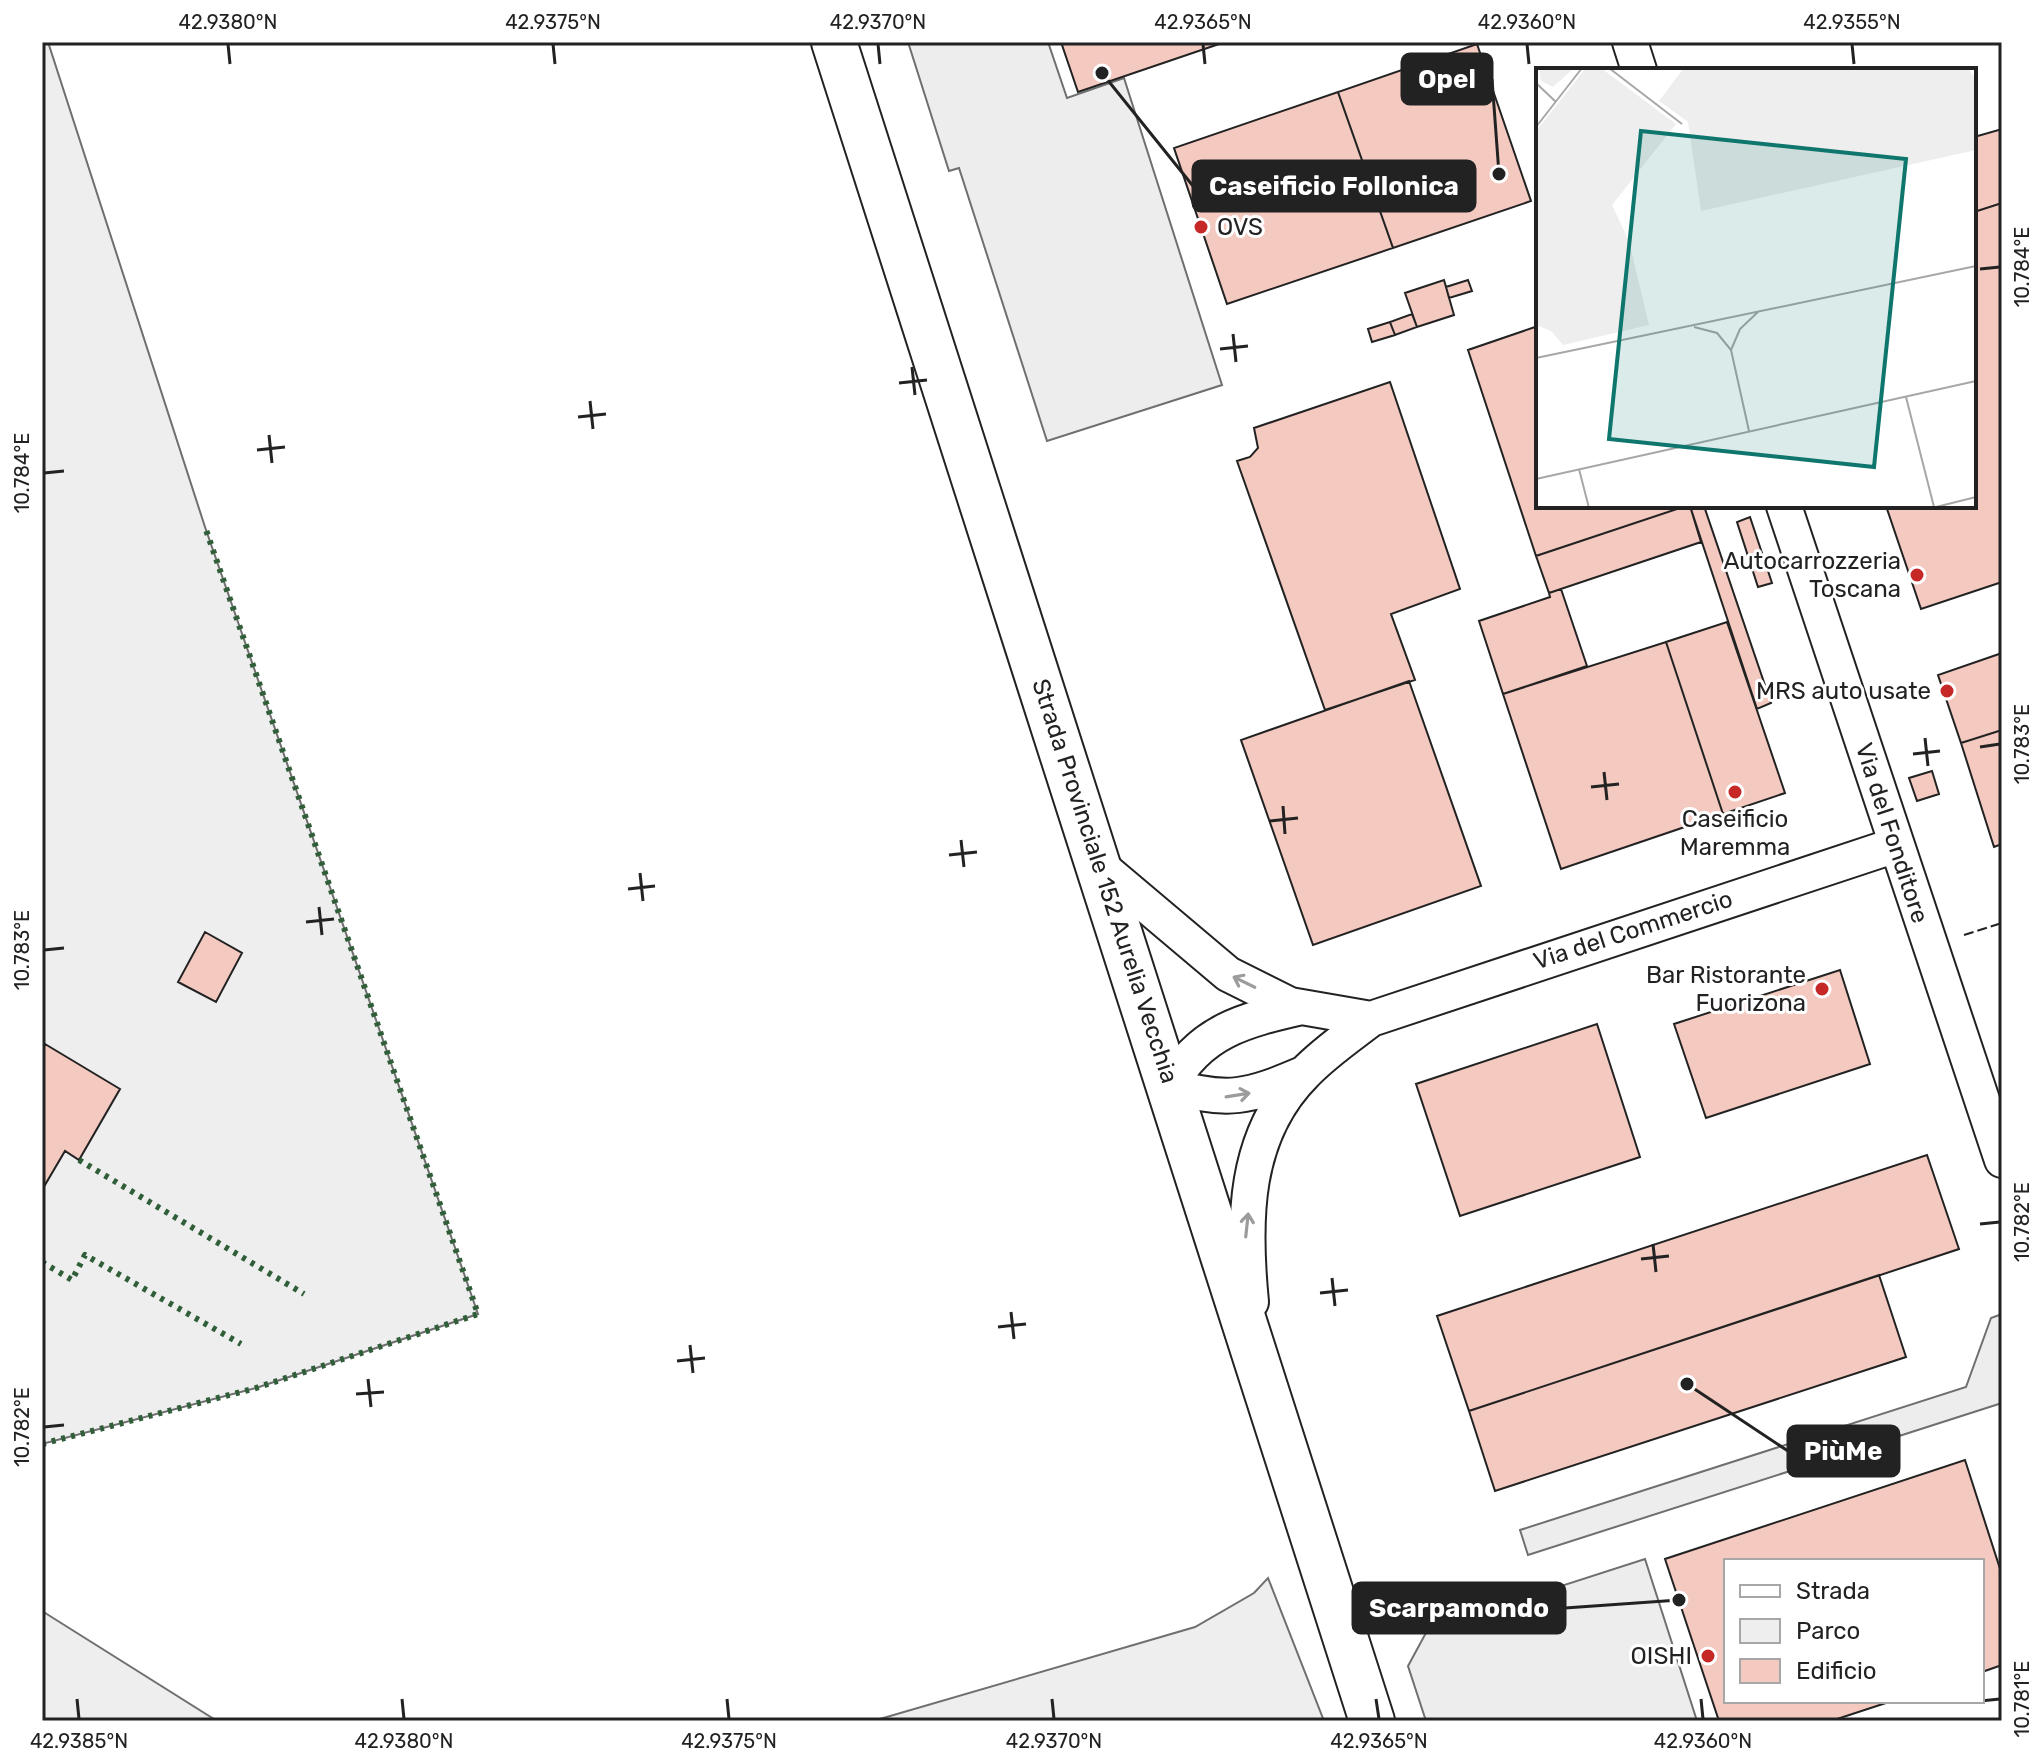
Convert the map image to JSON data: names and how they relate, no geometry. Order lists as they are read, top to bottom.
{
  "streets": {
    "main road": ["Strada Provinciale 152 Aurelia Vecchia"],
    "street": ["Via del Fonditore", "Via del Commercio"]
  },
  "crossings": [
    ["Via del Fonditore", "Via del Commercio"],
    ["Strada Provinciale 152 Aurelia Vecchia", "Via del Commercio"]
  ],
  "places": [
    "Caseificio Follonica",
    "Opel",
    "OVS",
    "Autocarrozzeria Toscana",
    "MRS auto usate",
    "Caseificio Maremma",
    "Bar Ristorante Fuorizona",
    "PiùMe",
    "Scarpamondo",
    "OISHI"
  ],
  "legend": ["Strada", "Parco", "Edificio"],
  "coordinates": [
    "42.9380°N",
    "42.9375°N",
    "42.9370°N",
    "42.9365°N",
    "42.9360°N",
    "42.9355°N",
    "10.784°E",
    "10.783°E",
    "10.782°E",
    "10.781°E",
    "42.9385°N"
  ]
}
